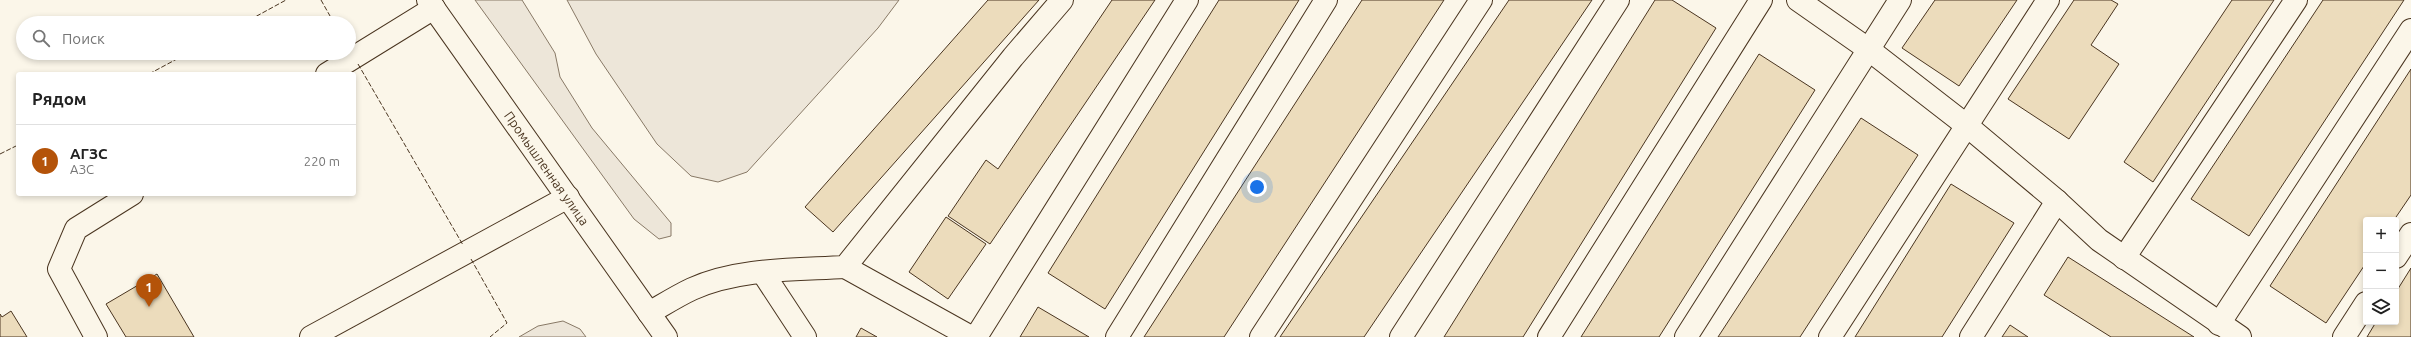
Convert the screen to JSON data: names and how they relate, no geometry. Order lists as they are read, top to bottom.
{
  "streets": {
    "street": ["Промышленная улица"]
  },
  "page": {
    "search": "Поиск",
    "heading": "Рядом",
    "list": [
      {
        "mark": "1",
        "name": "АГЗС",
        "note": "АЗС",
        "value": "220 m"
      }
    ],
    "map_buttons": ["+", "−"],
    "pins": "1"
  }
}
